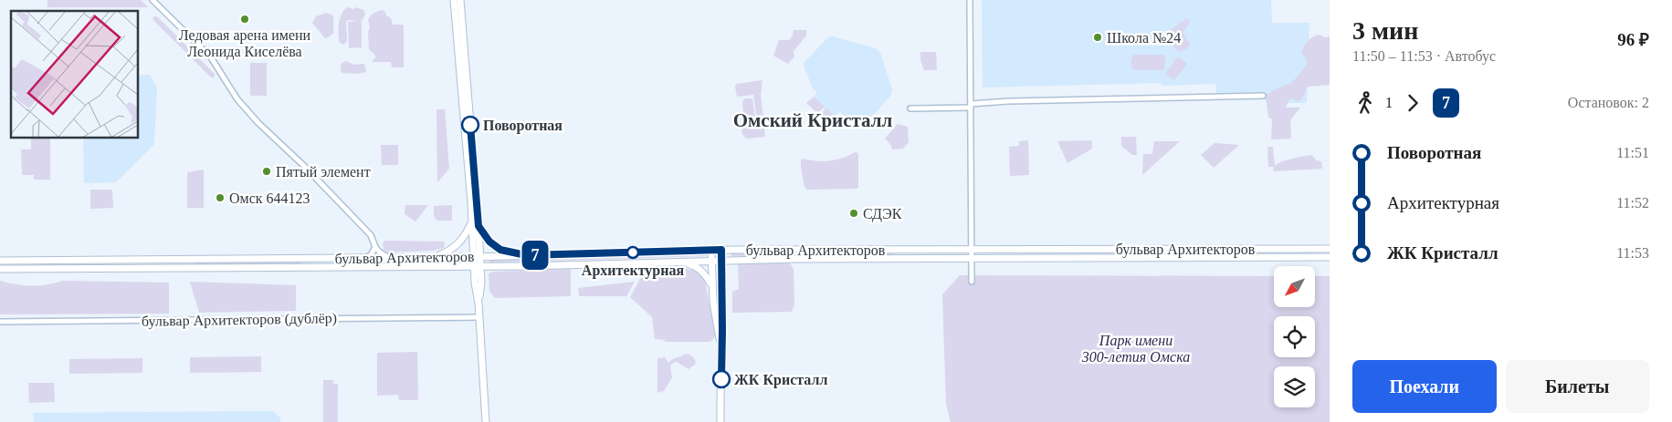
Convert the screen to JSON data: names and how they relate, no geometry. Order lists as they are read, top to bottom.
{
  "streets": {
    "main road": ["бульвар Архитекторов"],
    "street": ["бульвар Архитекторов (дублёр)"]
  },
  "districts": ["Омский Кристалл"],
  "parks": ["Парк имени 300-летия Омска"],
  "places": [
    "Ледовая арена имени Леонида Киселёва",
    "Школа №24",
    "Поворотная",
    "Пятый элемент",
    "Омск 644123",
    "СДЭК",
    "Архитектурная",
    "ЖК Кристалл"
  ],
  "lines": ["bus line 7"],
  "north": "bottom left",
  "page": {
    "on_map": "7",
    "heading": ["3 мин", "11:50 – 11:53 · Автобус", "96 ₽"],
    "legs": ["1", "7", "Остановок: 2"],
    "list": [
      {
        "name": "Поворотная",
        "value": "11:51"
      },
      {
        "name": "Архитектурная",
        "value": "11:52"
      },
      {
        "name": "ЖК Кристалл",
        "value": "11:53"
      }
    ],
    "buttons": ["Поехали", "Билеты"]
  }
}
